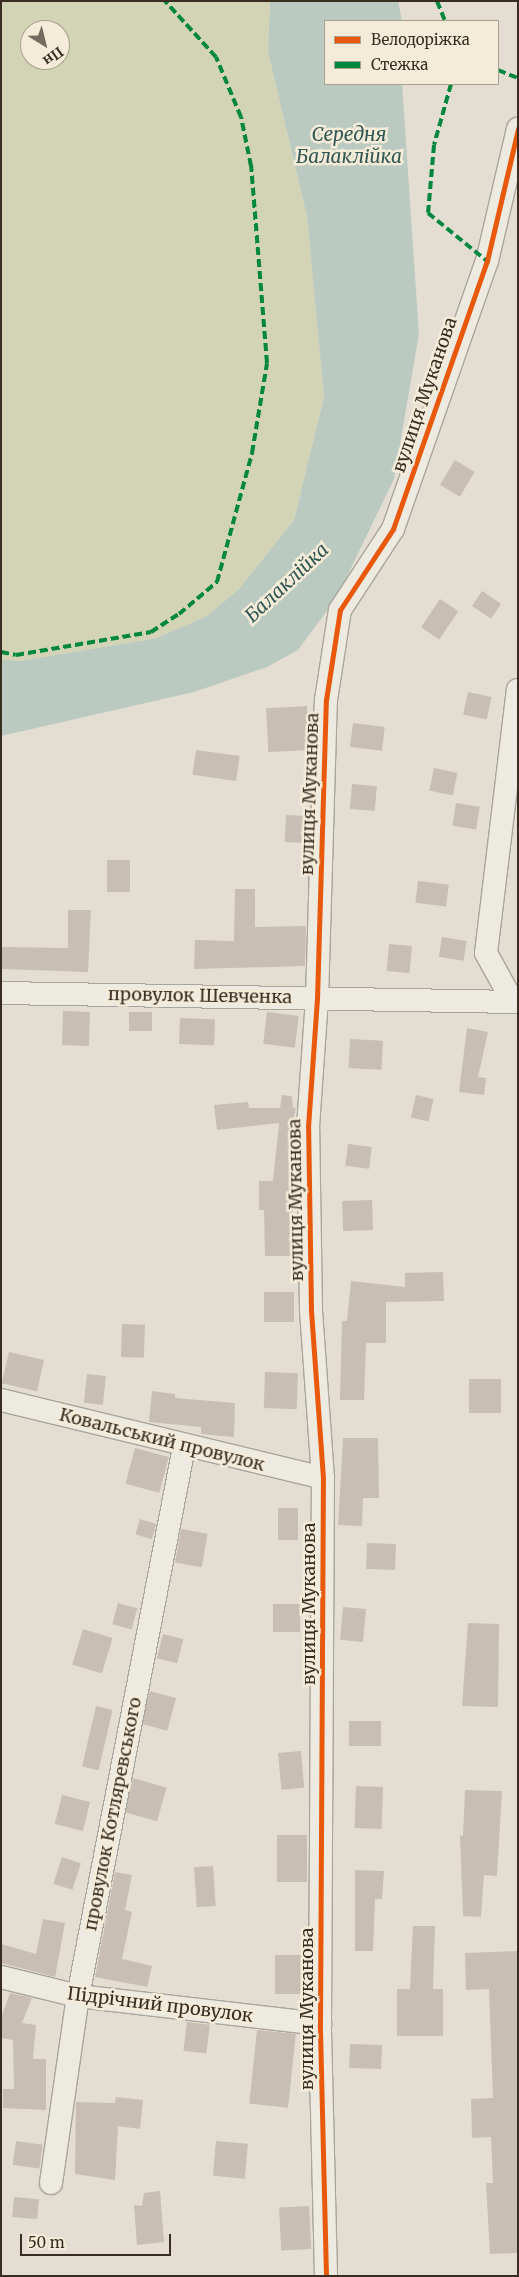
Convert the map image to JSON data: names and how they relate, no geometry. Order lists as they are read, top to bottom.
{
  "streets": {
    "street": [
      "вулиця Муканова",
      "провулок Шевченка",
      "Ковальський провулок",
      "провулок Котляревського",
      "Підрічний провулок"
    ]
  },
  "crossings": [
    ["вулиця Муканова", "провулок Шевченка"],
    ["вулиця Муканова", "Ковальський провулок"],
    ["вулиця Муканова", "Підрічний провулок"],
    ["Ковальський провулок", "провулок Котляревського"],
    ["провулок Котляревського", "Підрічний провулок"]
  ],
  "water": ["Середня Балаклійка", "Балаклійка"],
  "legend": ["Велодоріжка", "Стежка"],
  "scale_bar": "50 m",
  "north": "bottom right"
}
